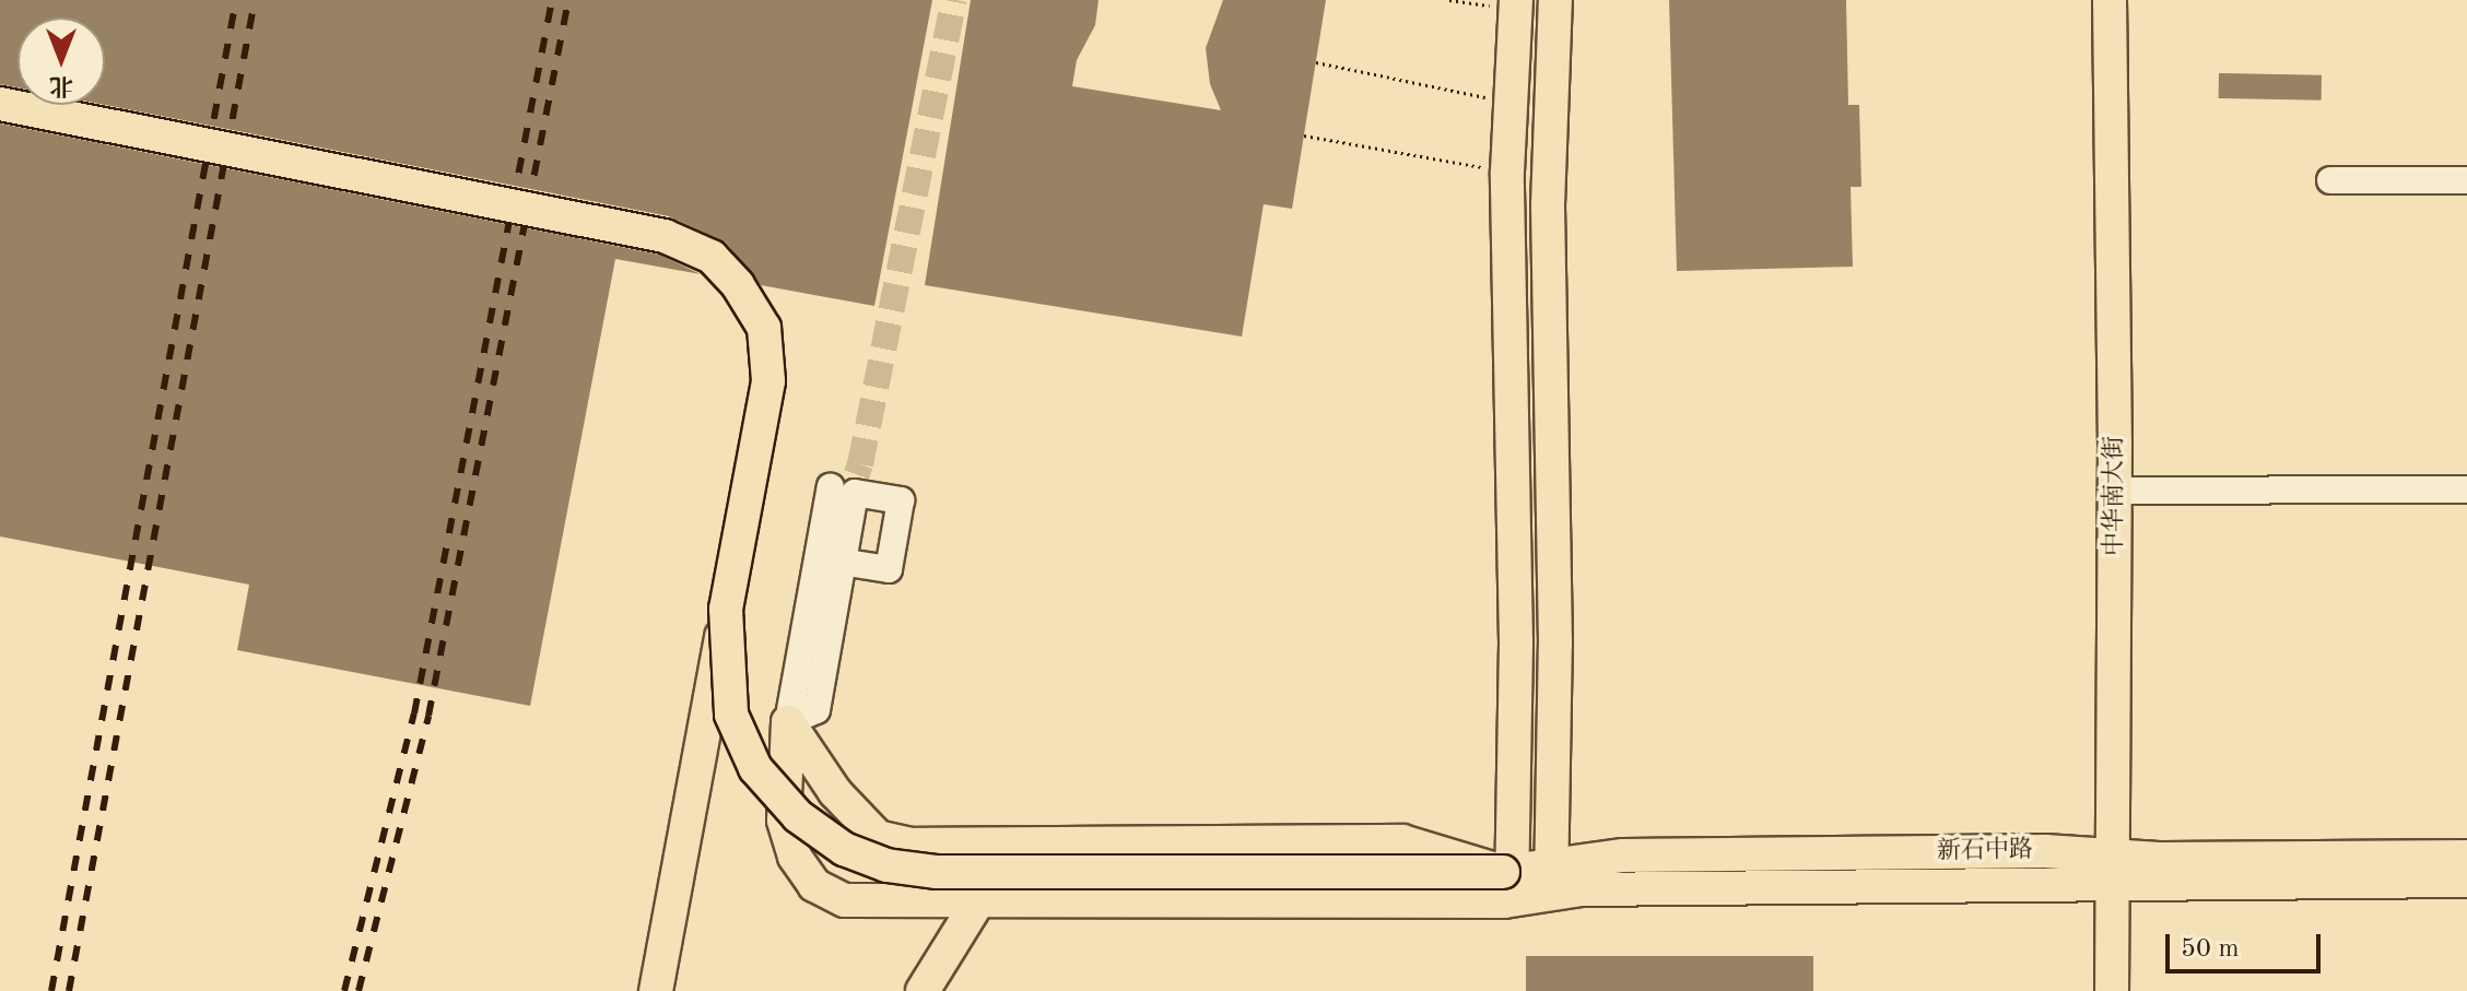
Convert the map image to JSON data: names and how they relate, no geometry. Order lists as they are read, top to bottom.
{
  "streets": {
    "main road": ["中华南大街", "新石中路"]
  },
  "crossings": [
    ["中华南大街", "新石中路"]
  ],
  "scale_bar": "50 m",
  "north": "bottom"
}
